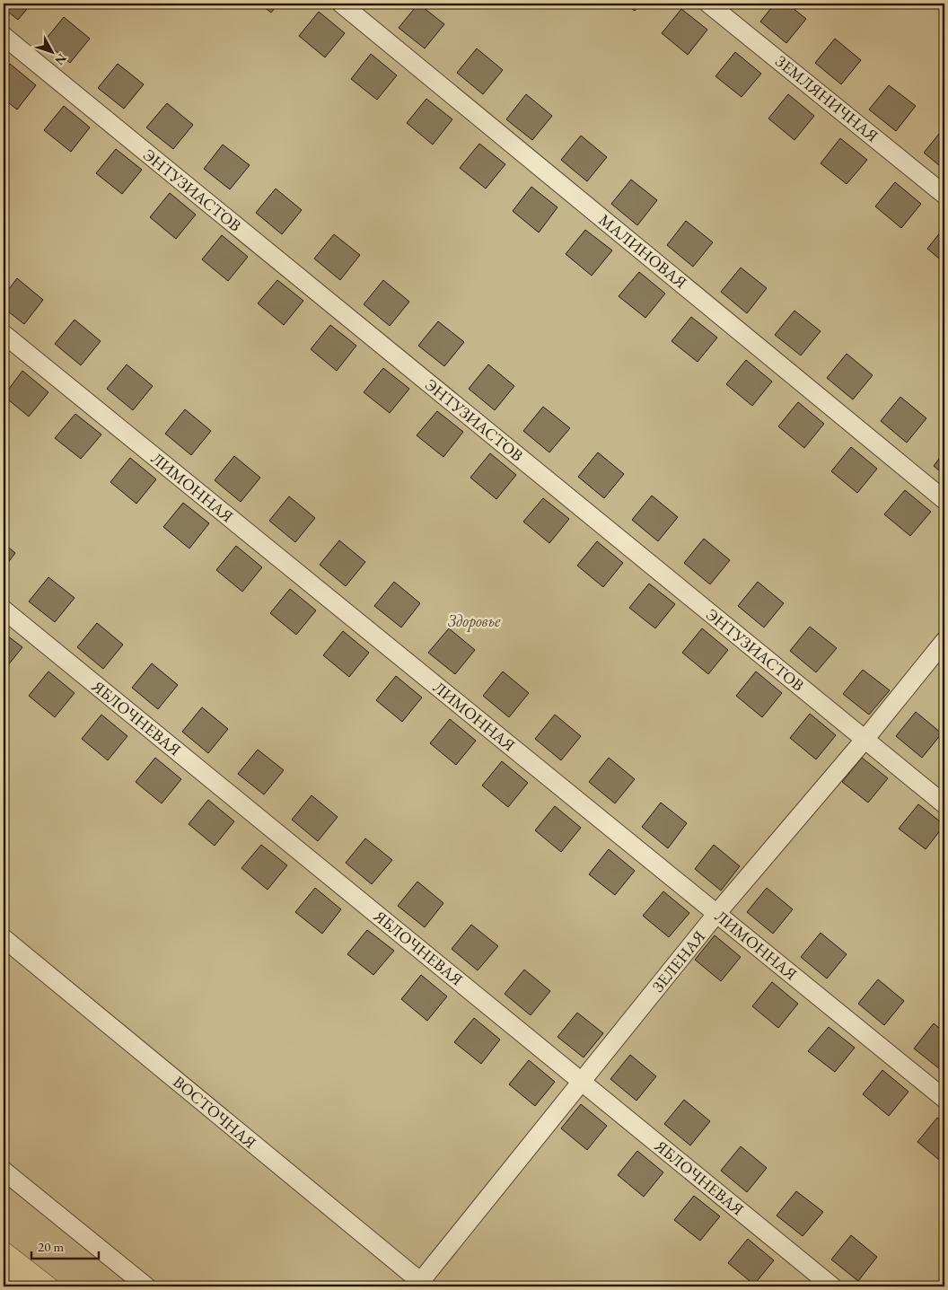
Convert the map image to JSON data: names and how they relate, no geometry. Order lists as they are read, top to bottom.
{
  "streets": {
    "street": [
      "ЗЕМЛЯНИЧНАЯ",
      "ЭНТУЗИАСТОВ",
      "МАЛИНОВАЯ",
      "ЛИМОННАЯ",
      "ЯБЛОЧНЕВАЯ",
      "ЗЕЛЕНАЯ",
      "ВОСТОЧНАЯ"
    ]
  },
  "crossings": [
    ["ЭНТУЗИАСТОВ", "ЗЕЛЕНАЯ"],
    ["ЛИМОННАЯ", "ЗЕЛЕНАЯ"],
    ["ЯБЛОЧНЕВАЯ", "ЗЕЛЕНАЯ"],
    ["ЗЕЛЕНАЯ", "ВОСТОЧНАЯ"]
  ],
  "parks": ["Здоровье"],
  "scale_bar": "20 m",
  "north": "bottom right"
}
